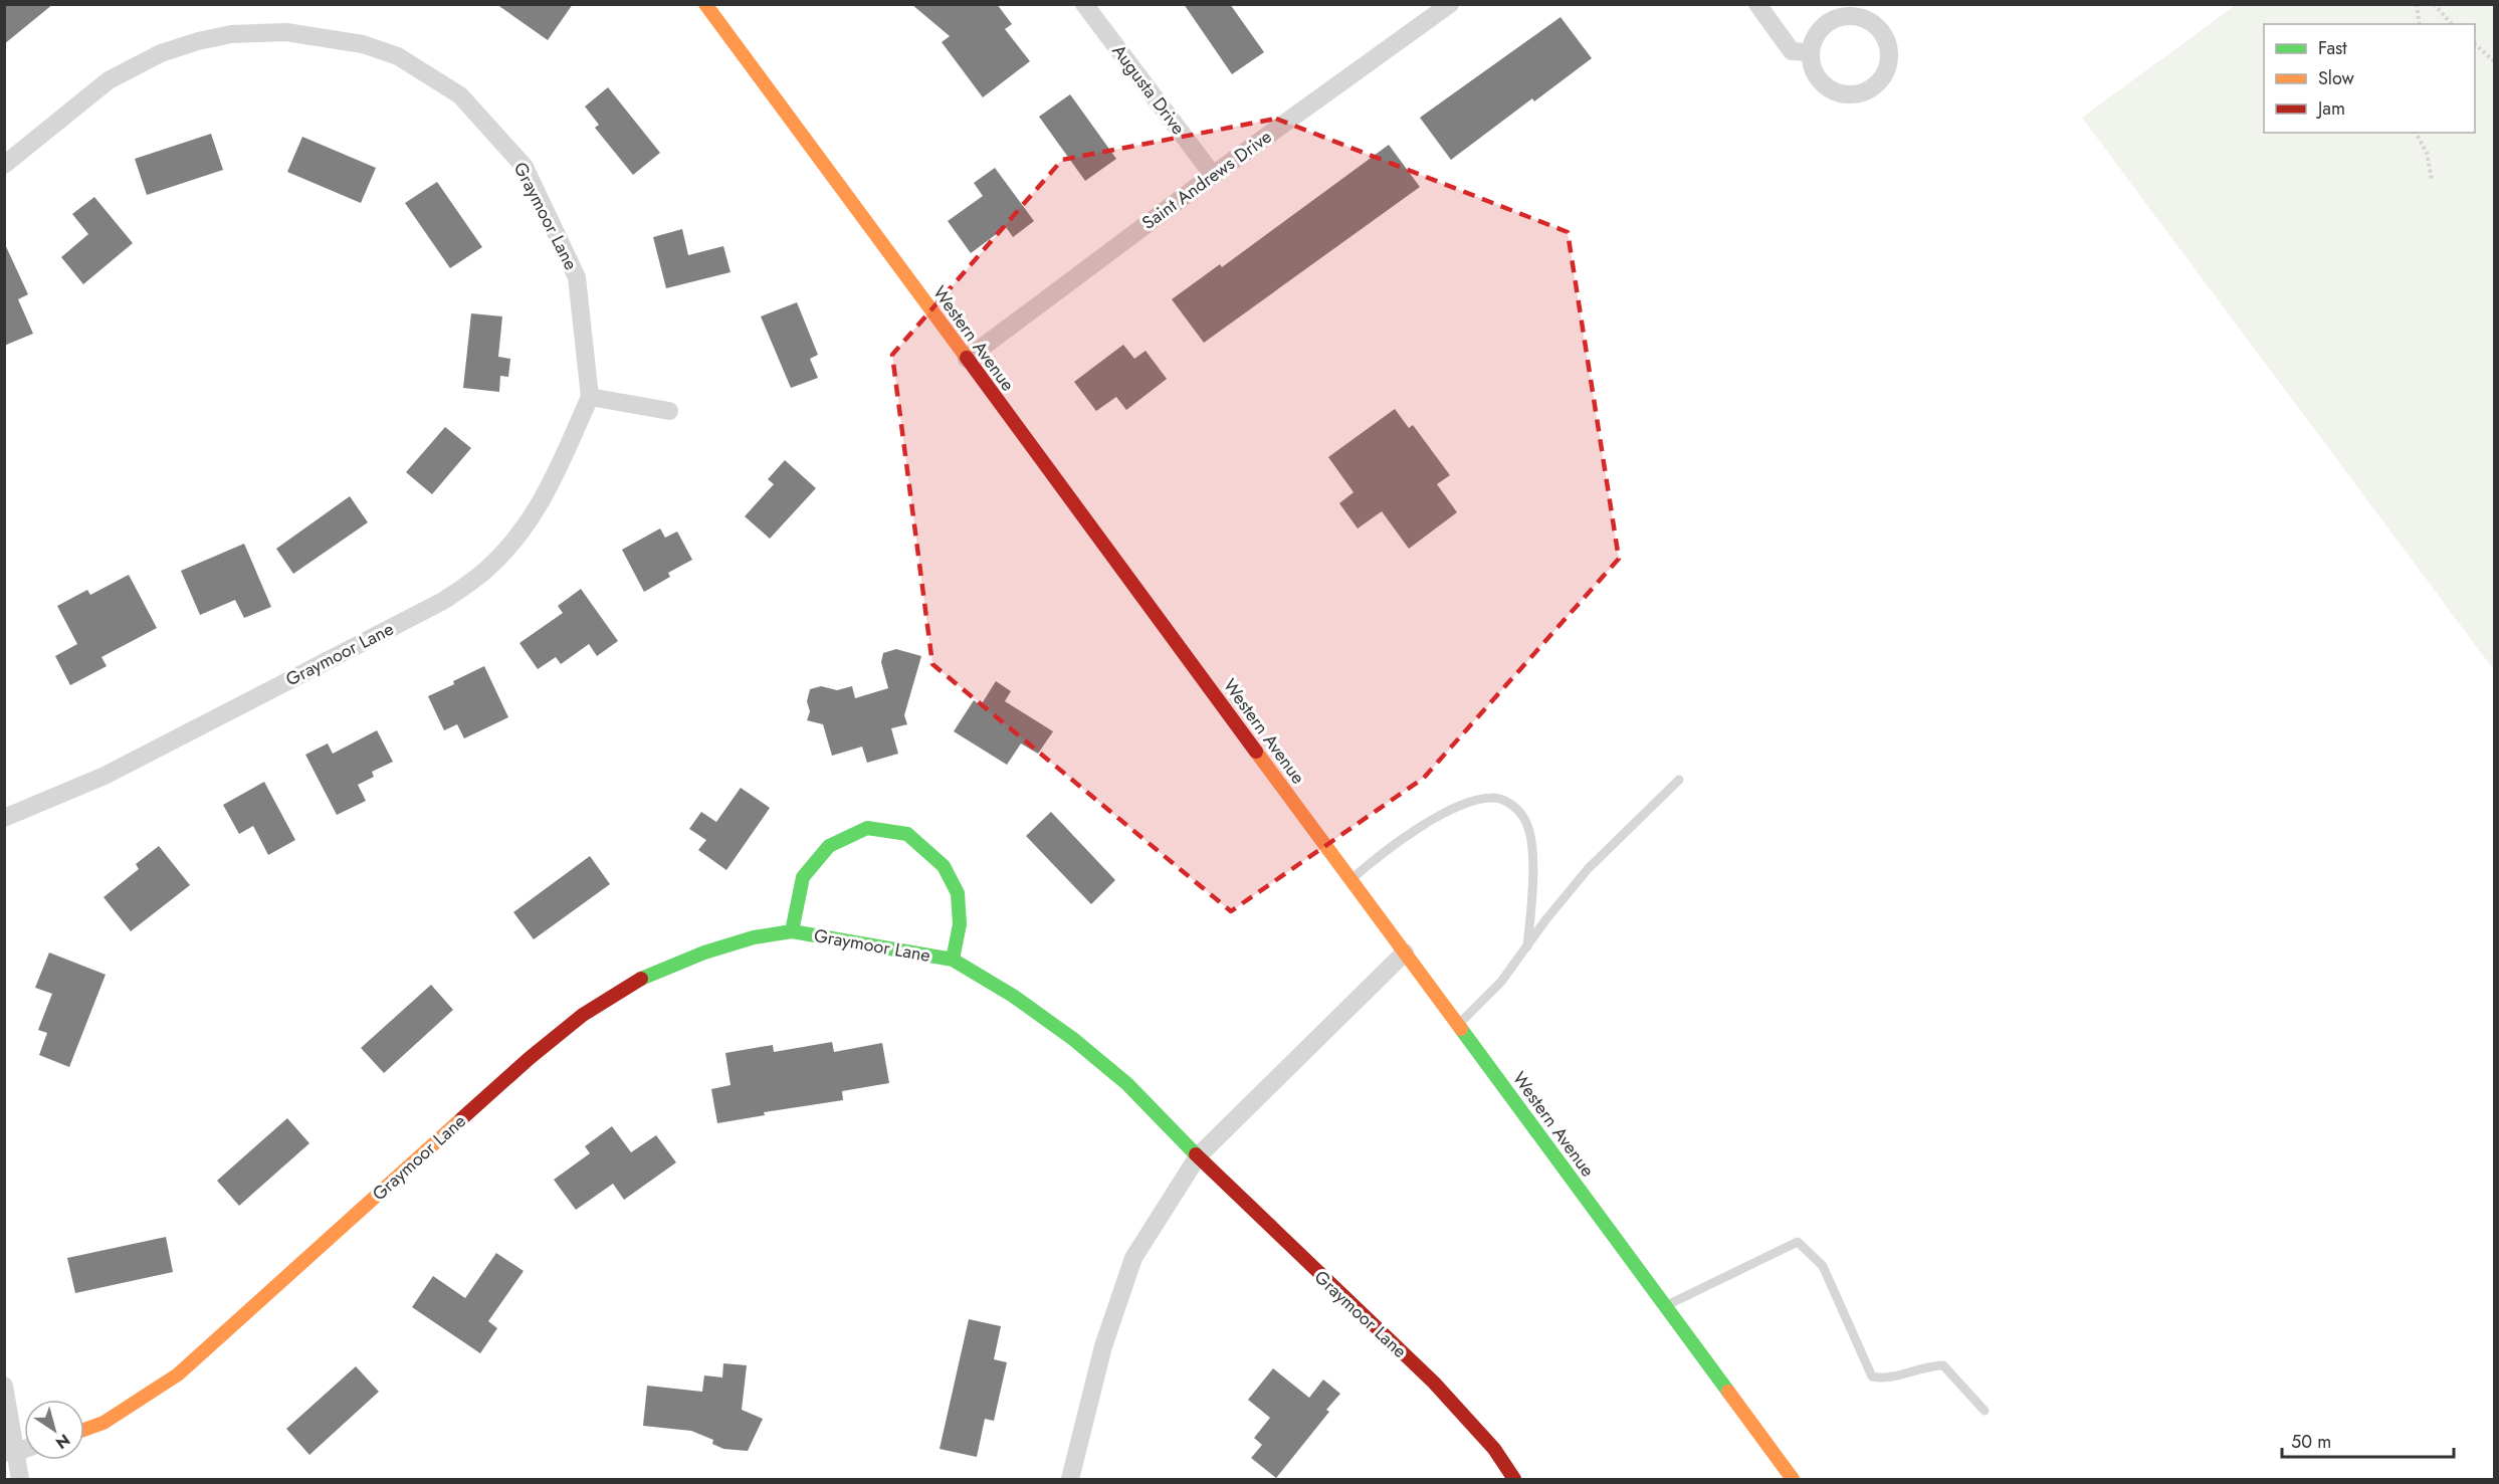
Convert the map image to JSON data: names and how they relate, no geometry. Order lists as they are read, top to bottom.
{
  "streets": {
    "street": [
      "Augusta Drive",
      "Saint Andrews Drive",
      "Graymoor Lane",
      "Western Avenue"
    ]
  },
  "crossings": [
    ["Augusta Drive", "Saint Andrews Drive"],
    ["Saint Andrews Drive", "Western Avenue"]
  ],
  "legend": ["Fast", "Slow", "Jam"],
  "scale_bar": "50 m",
  "north": "bottom right"
}
